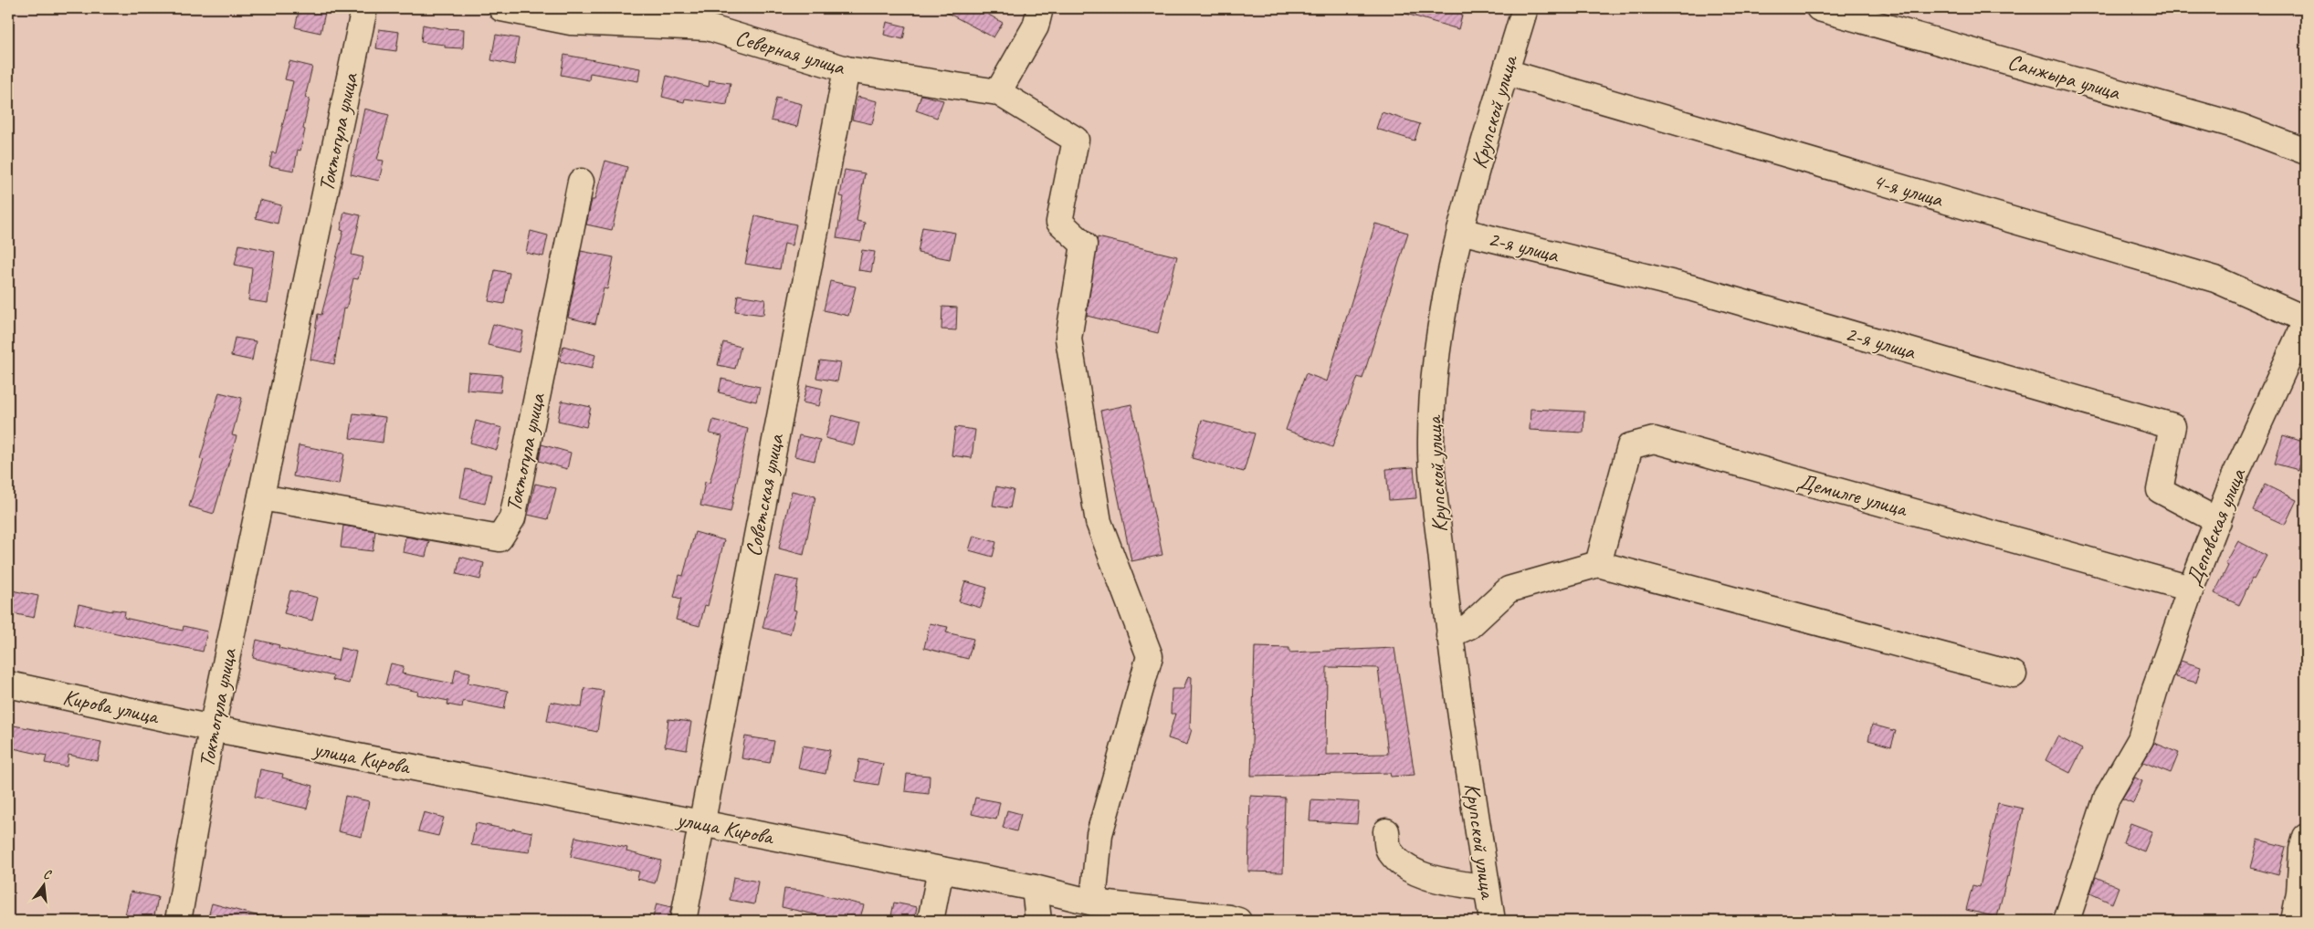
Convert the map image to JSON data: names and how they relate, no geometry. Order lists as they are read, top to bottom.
{
  "streets": {
    "street": [
      "Северная улица",
      "Санжыра улица",
      "Крупской улица",
      "Токтогула улица",
      "4-я улица",
      "2-я улица",
      "Демилге улица",
      "Советская улица",
      "Деповская улица",
      "Кирова улица",
      "улица Кирова"
    ]
  },
  "crossings": [
    ["Северная улица", "Советская улица"],
    ["Крупской улица", "4-я улица"],
    ["Крупской улица", "2-я улица"],
    ["Токтогула улица", "Кирова улица"],
    ["Токтогула улица", "улица Кирова"],
    ["4-я улица", "Деповская улица"],
    ["2-я улица", "Деповская улица"],
    ["Демилге улица", "Деповская улица"],
    ["Советская улица", "улица Кирова"],
    ["Кирова улица", "улица Кирова"]
  ],
  "north": "top"
}
